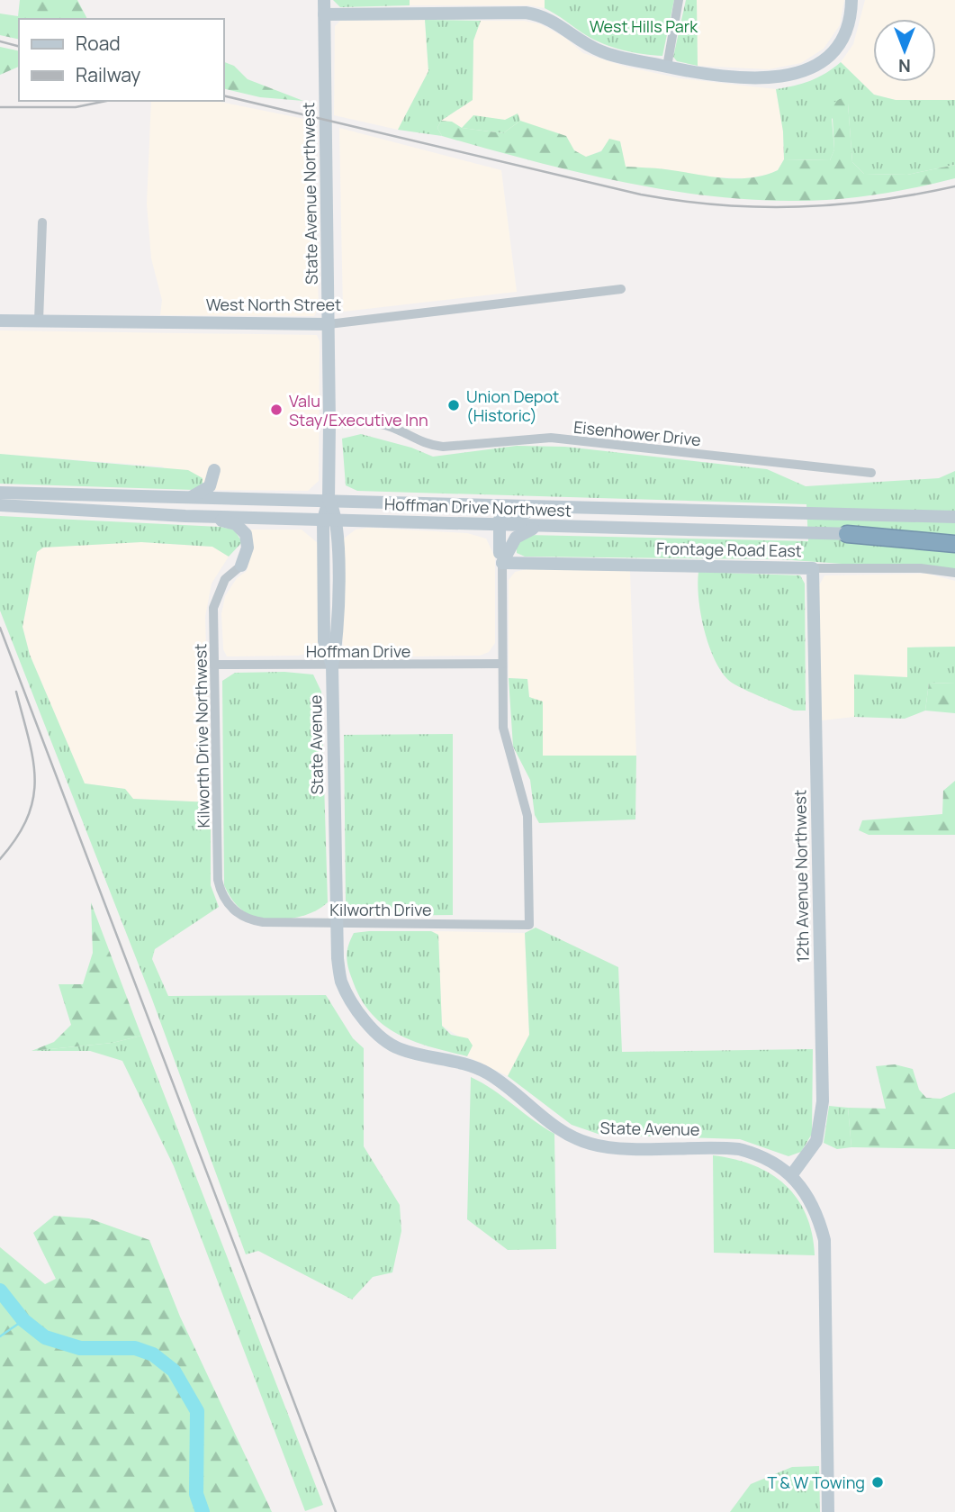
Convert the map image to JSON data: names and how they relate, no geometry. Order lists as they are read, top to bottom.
{
  "streets": {
    "street": [
      "State Avenue Northwest",
      "West North Street",
      "Eisenhower Drive",
      "Hoffman Drive Northwest",
      "Frontage Road East",
      "Hoffman Drive",
      "Kilworth Drive Northwest",
      "State Avenue",
      "12th Avenue Northwest",
      "Kilworth Drive"
    ]
  },
  "crossings": [
    ["State Avenue Northwest", "West North Street"],
    ["State Avenue Northwest", "Eisenhower Drive"],
    ["State Avenue Northwest", "Hoffman Drive Northwest"],
    ["State Avenue Northwest", "Hoffman Drive"],
    ["State Avenue Northwest", "State Avenue"],
    ["Frontage Road East", "12th Avenue Northwest"],
    ["Hoffman Drive", "Kilworth Drive Northwest"],
    ["Hoffman Drive", "State Avenue"],
    ["Hoffman Drive", "Kilworth Drive"],
    ["Kilworth Drive Northwest", "Kilworth Drive"],
    ["State Avenue", "12th Avenue Northwest"],
    ["State Avenue", "Kilworth Drive"]
  ],
  "parks": ["West Hills Park"],
  "places": ["Union Depot (Historic)", "Valu Stay/Executive Inn", "T & W Towing"],
  "legend": ["Road", "Railway"],
  "north": "bottom"
}
